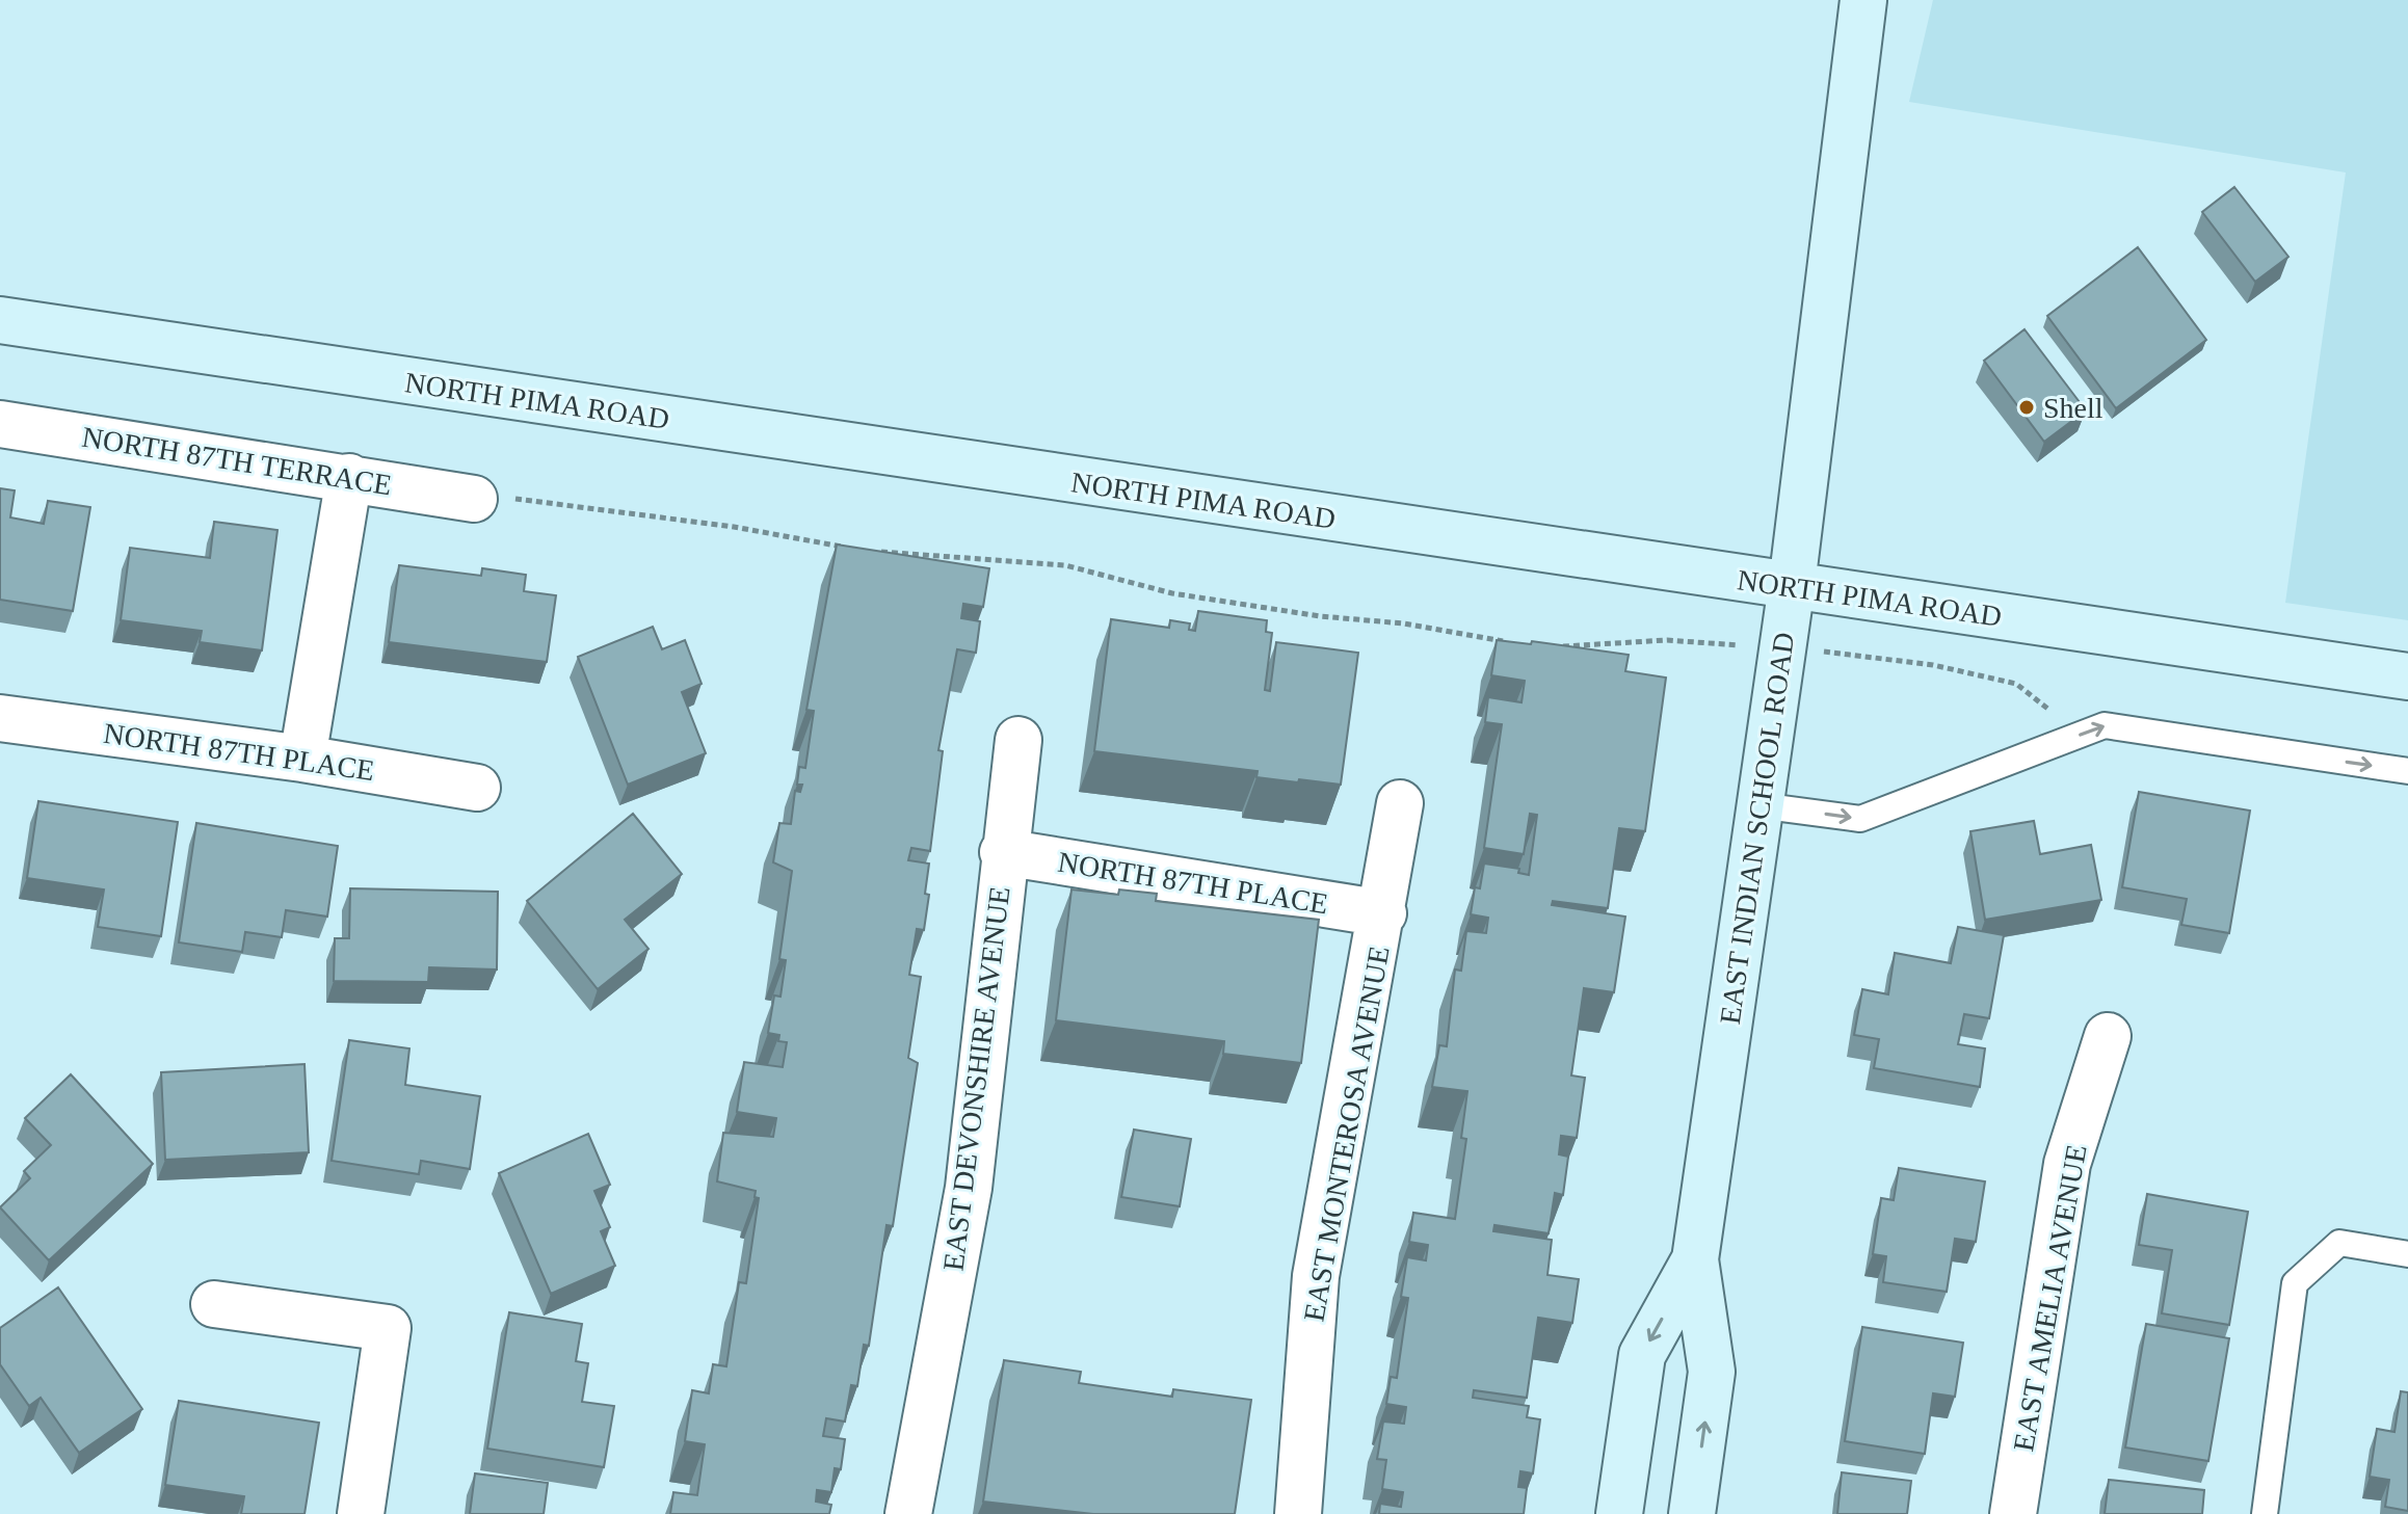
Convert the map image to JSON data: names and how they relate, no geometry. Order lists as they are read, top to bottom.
{
  "streets": {
    "main road": ["NORTH PIMA ROAD", "EAST INDIAN SCHOOL ROAD"],
    "street": [
      "NORTH 87TH TERRACE",
      "NORTH 87TH PLACE",
      "EAST DEVONSHIRE AVENUE",
      "EAST MONTEROSA AVENUE",
      "EAST AMELIA AVENUE"
    ]
  },
  "crossings": [
    ["NORTH PIMA ROAD", "EAST INDIAN SCHOOL ROAD"],
    ["NORTH 87TH PLACE", "EAST DEVONSHIRE AVENUE"],
    ["NORTH 87TH PLACE", "EAST MONTEROSA AVENUE"]
  ],
  "places": ["Shell"]
}
